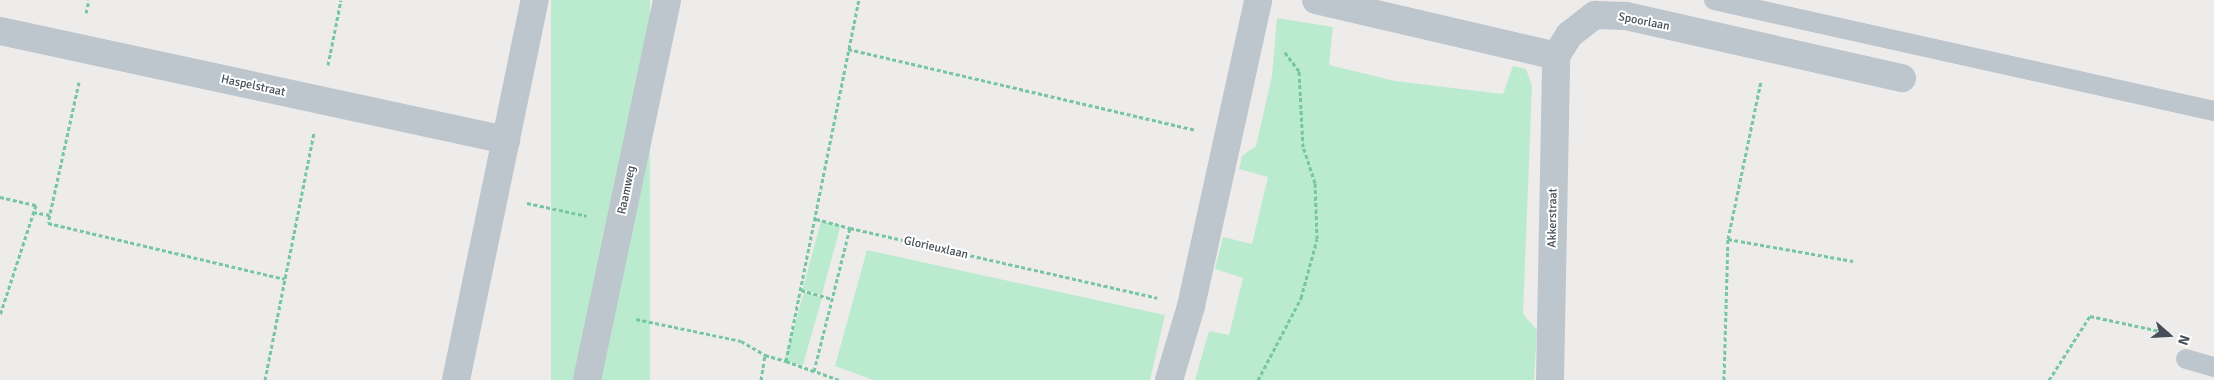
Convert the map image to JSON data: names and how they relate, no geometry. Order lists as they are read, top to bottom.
{
  "streets": {
    "street": [
      "Spoorlaan",
      "Haspelstraat",
      "Raamweg",
      "Akkerstraat"
    ],
    "path": ["Glorieuxlaan"]
  },
  "crossings": [
    ["Spoorlaan", "Akkerstraat"]
  ],
  "north": "right"
}
